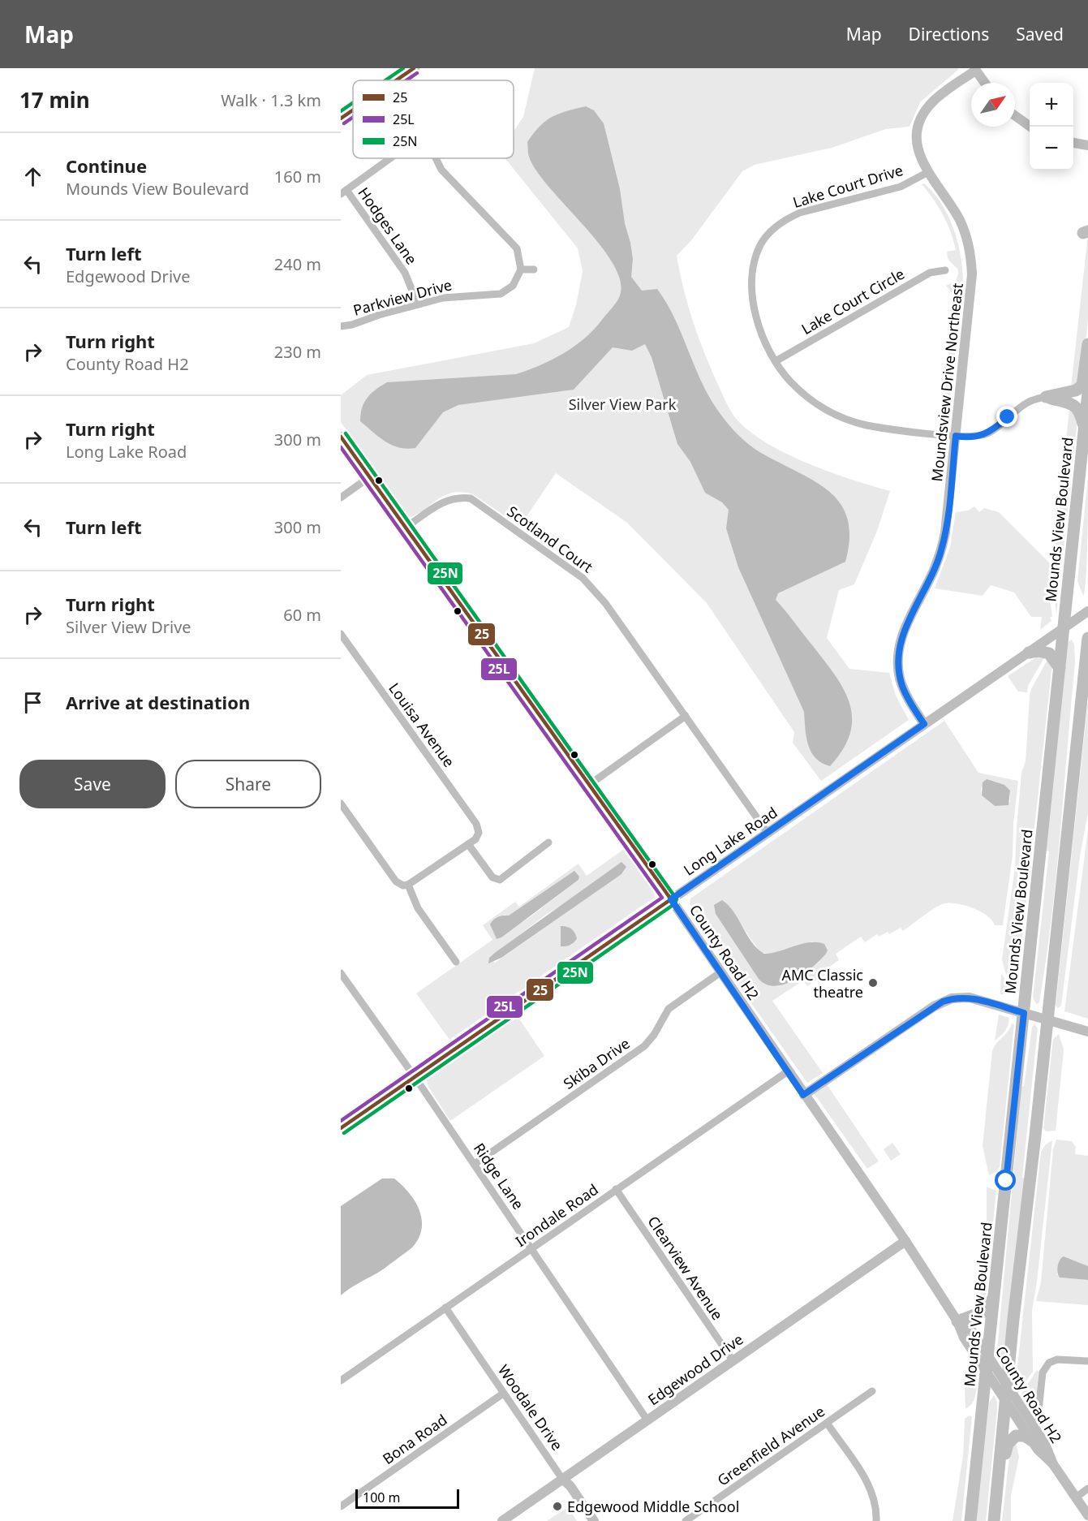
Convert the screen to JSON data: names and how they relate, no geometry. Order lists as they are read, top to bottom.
{
  "streets": {
    "main road": ["Mounds View Boulevard"],
    "street": [
      "Lake Court Drive",
      "Hodges Lane",
      "Parkview Drive",
      "Lake Court Circle",
      "Moundsview Drive Northeast",
      "Scotland Court",
      "Louisa Avenue",
      "Long Lake Road",
      "County Road H2",
      "Skiba Drive",
      "Ridge Lane",
      "Irondale Road",
      "Clearview Avenue",
      "Edgewood Drive",
      "Woodale Drive",
      "Bona Road",
      "Greenfield Avenue"
    ]
  },
  "crossings": [
    ["Lake Court Drive", "Lake Court Circle"],
    ["Lake Court Drive", "Moundsview Drive Northeast"],
    ["Hodges Lane", "Parkview Drive"],
    ["Moundsview Drive Northeast", "Long Lake Road"],
    ["Mounds View Boulevard", "Long Lake Road"],
    ["Mounds View Boulevard", "County Road H2"],
    ["Scotland Court", "Long Lake Road"],
    ["Scotland Court", "County Road H2"],
    ["Long Lake Road", "County Road H2"],
    ["Long Lake Road", "Ridge Lane"],
    ["County Road H2", "Skiba Drive"],
    ["County Road H2", "Irondale Road"],
    ["County Road H2", "Edgewood Drive"],
    ["Skiba Drive", "Ridge Lane"],
    ["Ridge Lane", "Irondale Road"],
    ["Ridge Lane", "Edgewood Drive"],
    ["Irondale Road", "Clearview Avenue"],
    ["Irondale Road", "Woodale Drive"],
    ["Clearview Avenue", "Edgewood Drive"],
    ["Edgewood Drive", "Woodale Drive"],
    ["Woodale Drive", "Bona Road"]
  ],
  "parks": ["Silver View Park"],
  "places": ["AMC Classic theatre", "Edgewood Middle School"],
  "lines": ["transit line 25", "transit line 25N", "transit line 25L"],
  "legend": ["25", "25L", "25N"],
  "scale_bar": "100 m",
  "north": "top right",
  "page": {
    "header": "Map",
    "nav": ["Map", "Directions", "Saved"],
    "heading": ["17 min", "Walk · 1.3 km"],
    "map_buttons": ["+", "−"],
    "list": [
      ["Continue", "Mounds View Boulevard", "160 m"],
      ["Turn left", "Edgewood Drive", "240 m"],
      ["Turn right", "County Road H2", "230 m"],
      ["Turn right", "Long Lake Road", "300 m"],
      ["Turn left", "300 m"],
      ["Turn right", "Silver View Drive", "60 m"],
      "Arrive at destination"
    ],
    "buttons": ["Save", "Share"],
    "scale": "100 m"
  }
}
